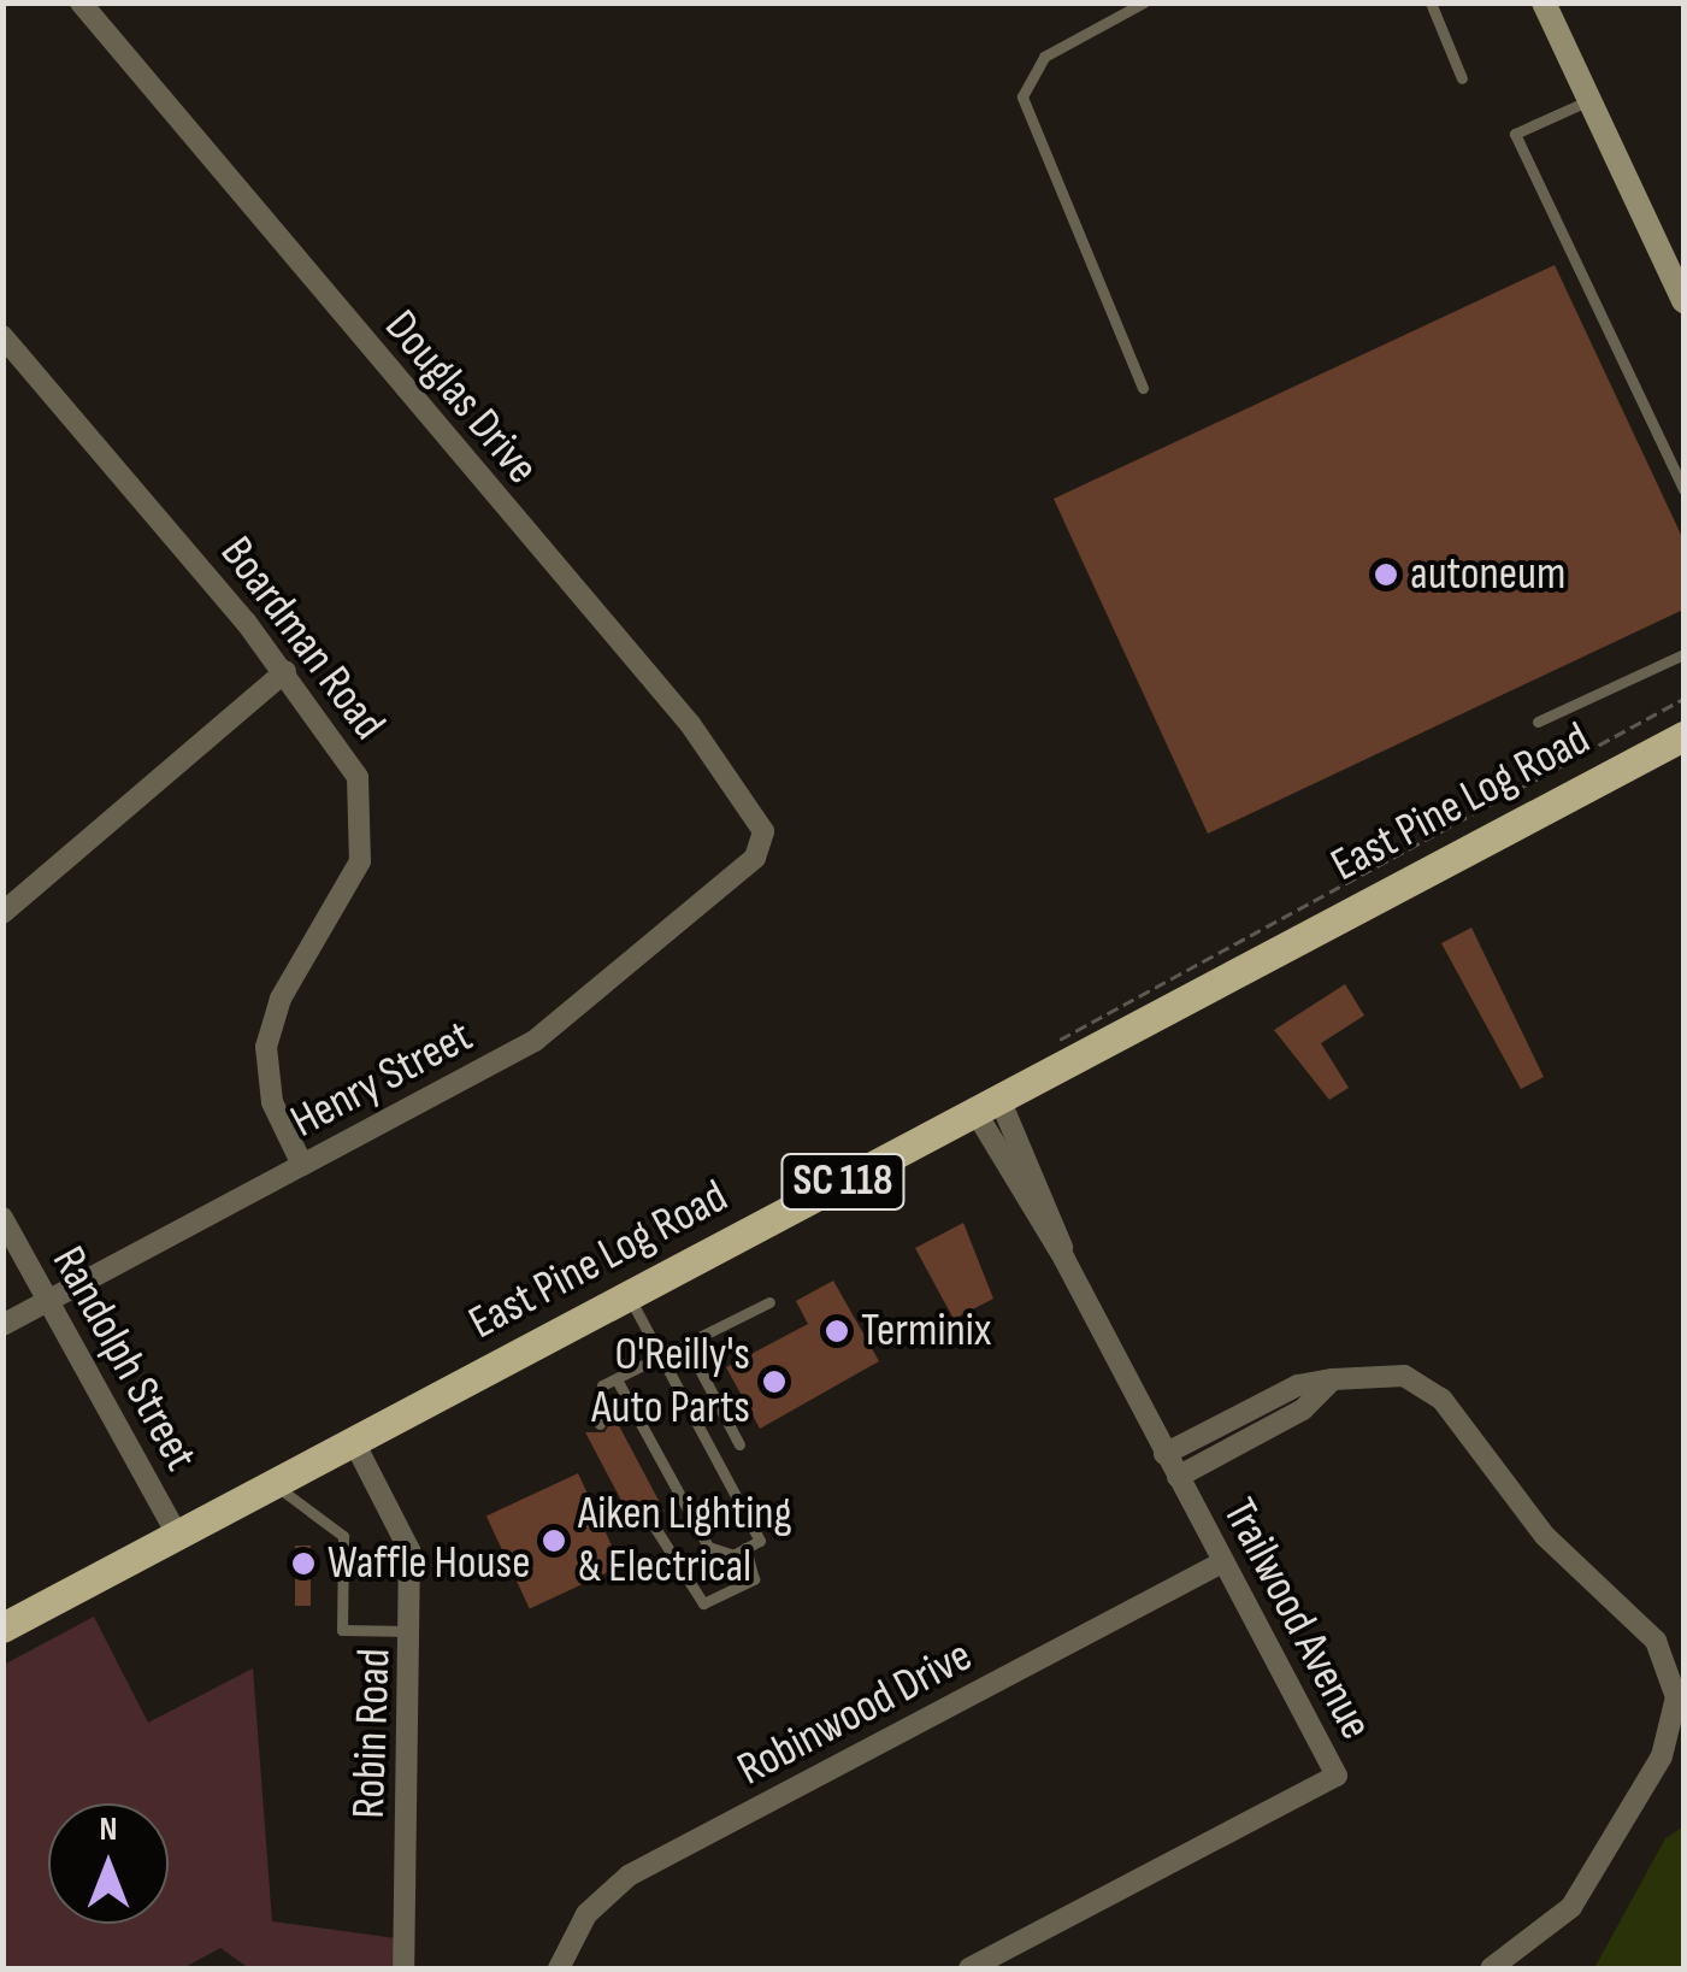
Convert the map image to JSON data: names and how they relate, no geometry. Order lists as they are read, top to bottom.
{
  "streets": {
    "main road": ["East Pine Log Road", "SC 118"],
    "street": [
      "Douglas Drive",
      "Boardman Road",
      "Henry Street",
      "Randolph Street",
      "Trailwood Avenue",
      "Robinwood Drive",
      "Robin Road"
    ]
  },
  "crossings": [
    ["Douglas Drive", "Henry Street"],
    ["Boardman Road", "Henry Street"],
    ["East Pine Log Road", "Randolph Street"],
    ["East Pine Log Road", "Trailwood Avenue"],
    ["East Pine Log Road", "Robin Road"],
    ["Henry Street", "Randolph Street"],
    ["Trailwood Avenue", "Robinwood Drive"]
  ],
  "places": [
    "autoneum",
    "Terminix",
    "O'Reilly's Auto Parts",
    "Aiken Lighting & Electrical",
    "Waffle House"
  ],
  "north": "top"
}
